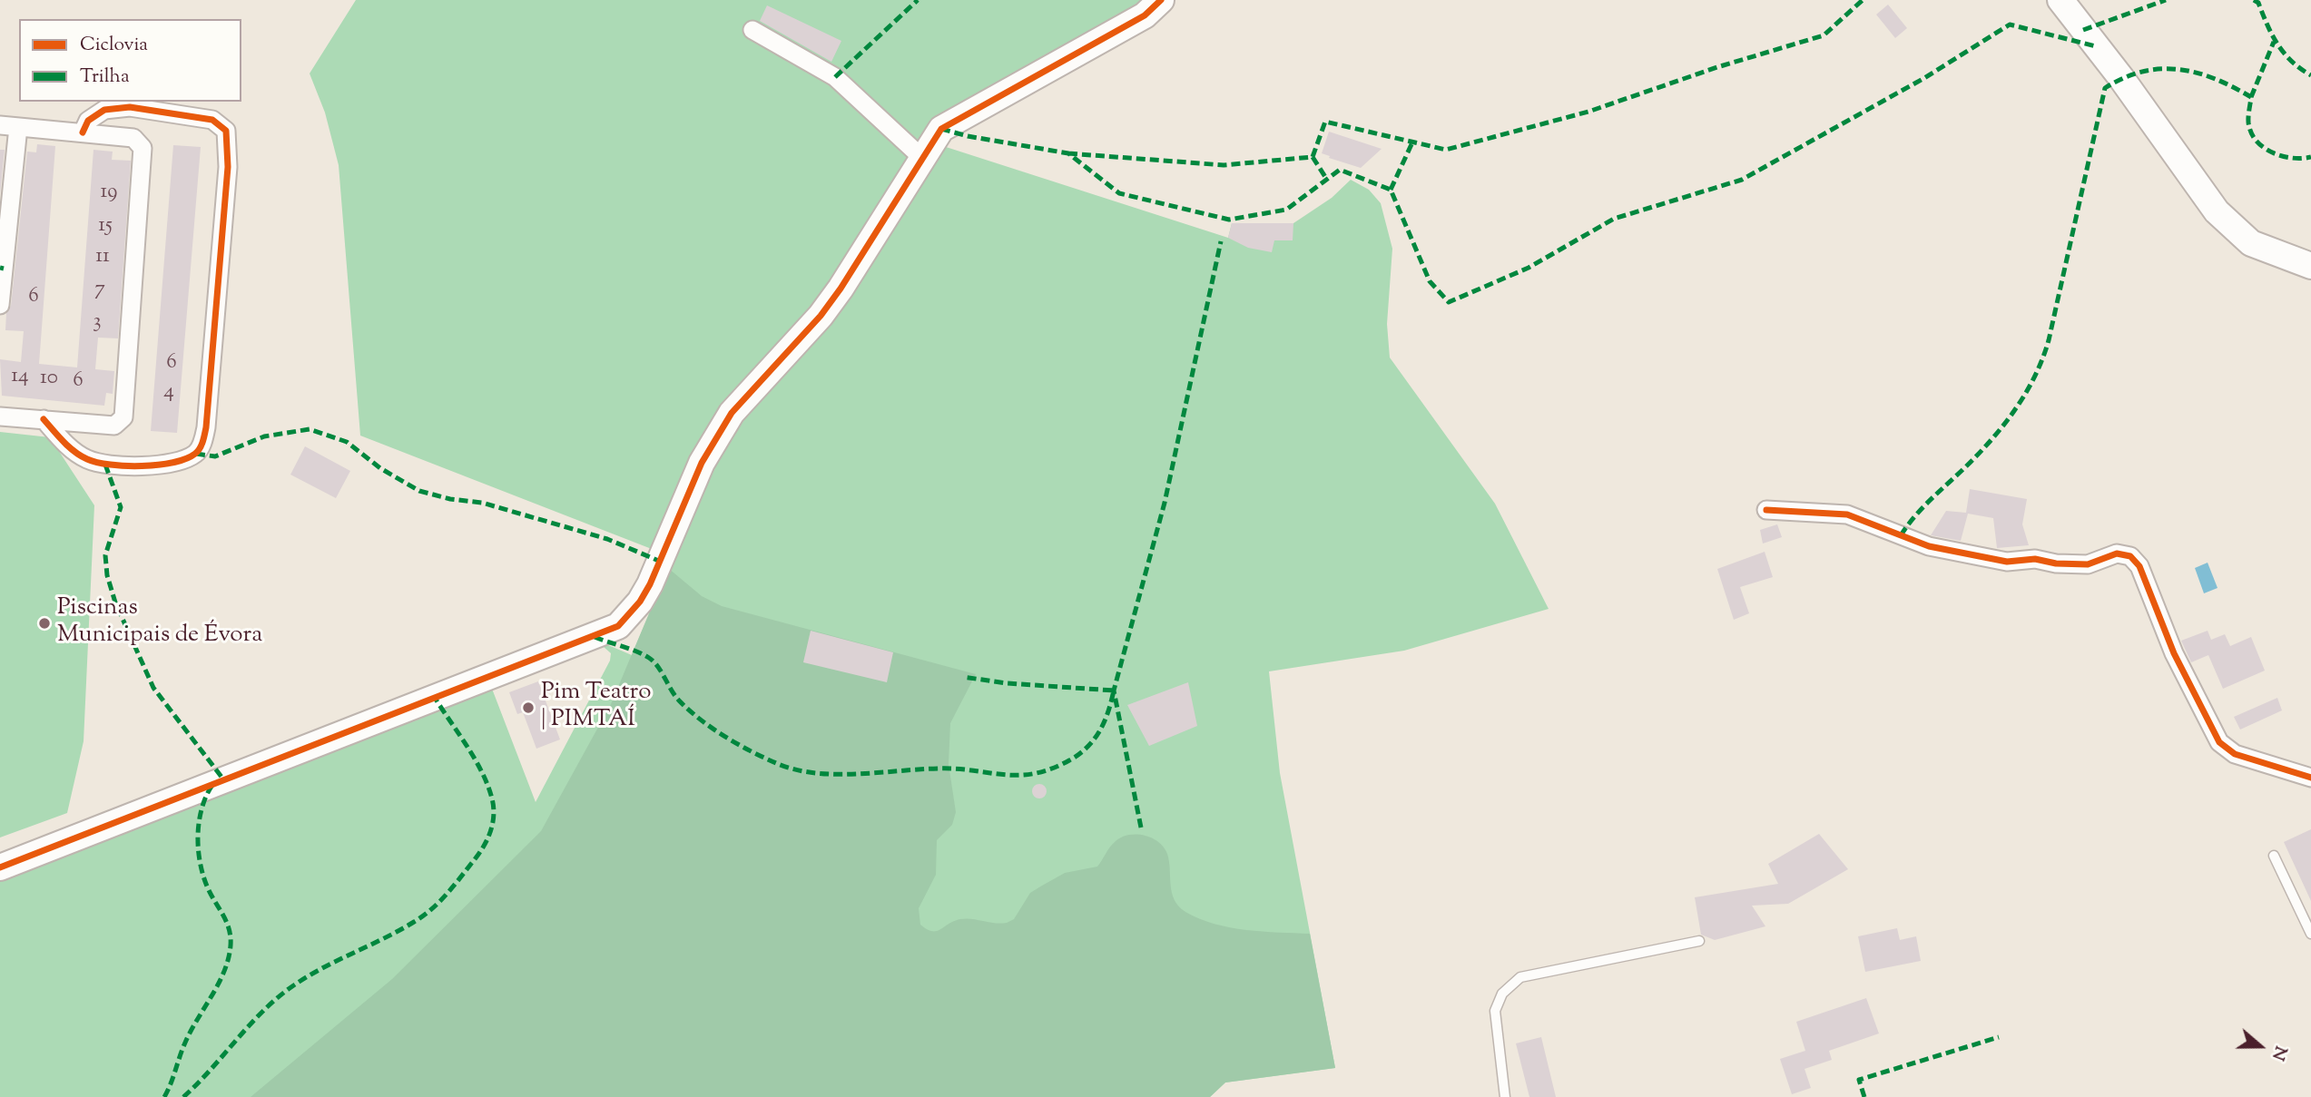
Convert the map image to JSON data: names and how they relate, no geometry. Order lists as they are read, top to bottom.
{
  "places": ["Piscinas Municipais de Évora", "Pim Teatro | PIMTAÍ"],
  "house_numbers": [
    "19",
    "15",
    "11",
    "7",
    "6",
    "3",
    "6",
    "14",
    "10",
    "6",
    "4"
  ],
  "legend": ["Ciclovia", "Trilha"],
  "north": "right"
}
